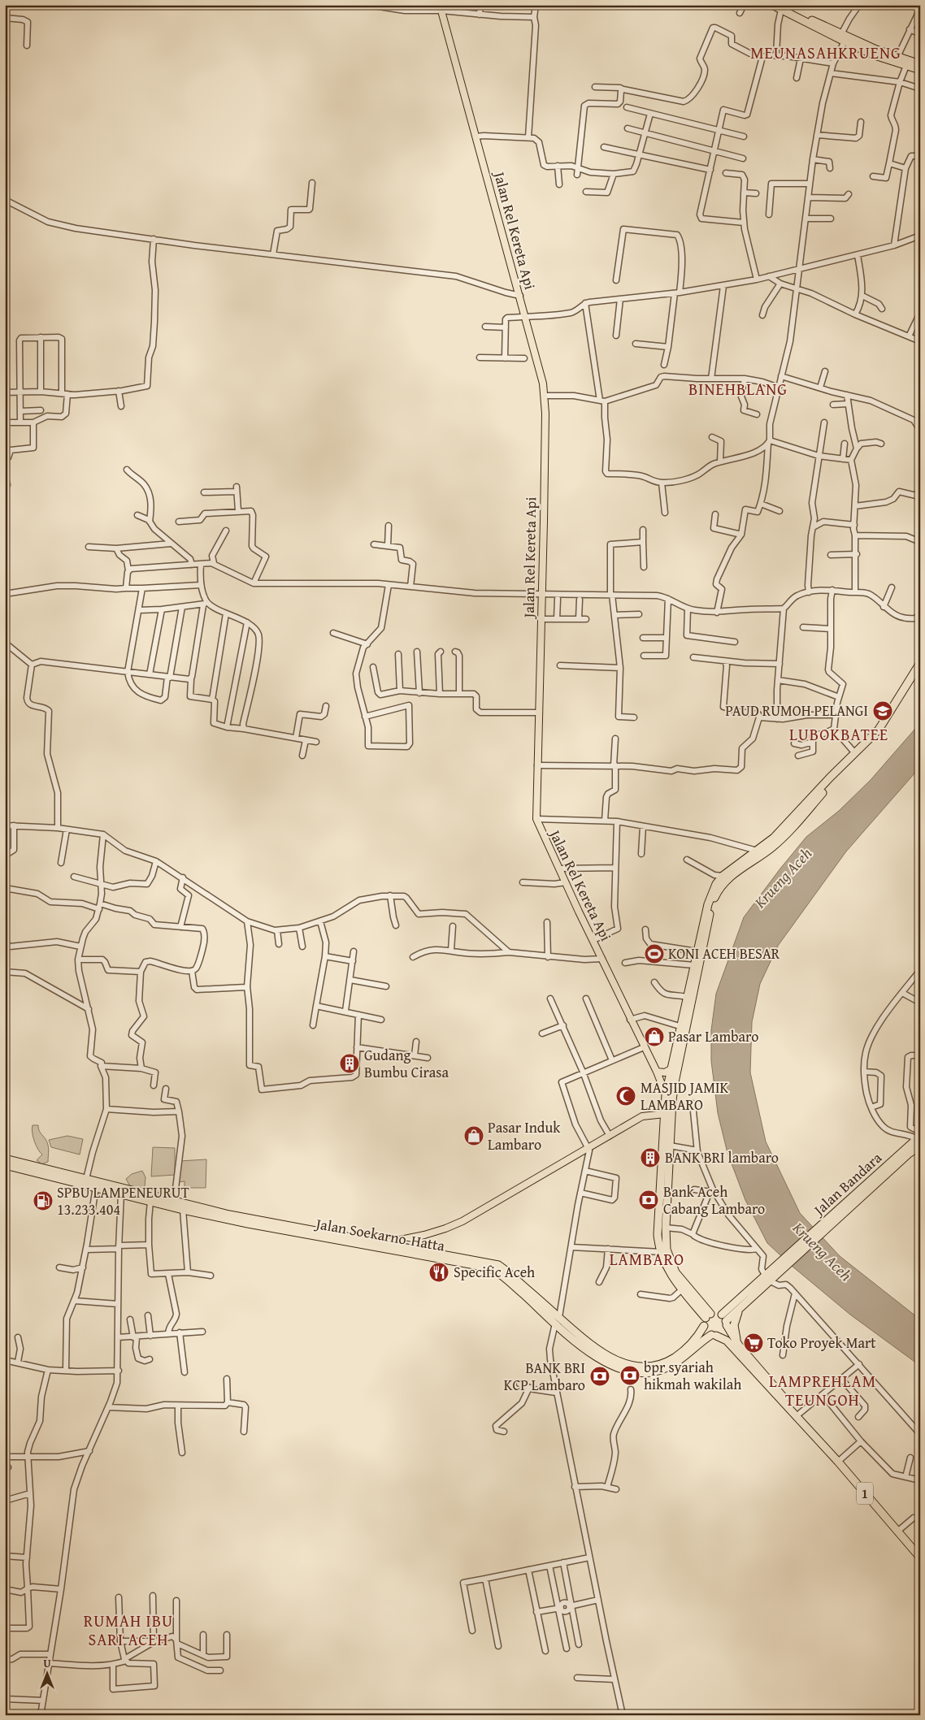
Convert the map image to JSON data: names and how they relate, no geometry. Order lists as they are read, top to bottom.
{
  "streets": {
    "highway": ["Jalan Bandara", "Jalan Soekarno-Hatta", "1"],
    "main road": ["Jalan Rel Kereta Api"]
  },
  "crossings": [
    ["Jalan Bandara", "Jalan Soekarno-Hatta"],
    ["Jalan Bandara", "1"],
    ["Jalan Soekarno-Hatta", "1"]
  ],
  "districts": [
    "MEUNASAHKRUENG",
    "BINEHBLANG",
    "LUBOKBATEE",
    "LAMBARO",
    "LAMPREHLAM TEUNGOH",
    "RUMAH IBU SARI ACEH"
  ],
  "water": ["Krueng Aceh"],
  "places": {
    "school or university": ["PAUD RUMOH PELANGI"],
    "sports": ["KONI ACEH BESAR"],
    "shop": ["Pasar Lambaro", "Pasar Induk Lambaro"],
    "building": ["Gudang Bumbu Cirasa", "BANK BRI lambaro"],
    "mosque": ["MASJID JAMIK LAMBARO"],
    "bank": ["Bank Aceh Cabang Lambaro", "bpr syariah hikmah wakilah", "BANK BRI KCP Lambaro"],
    "fuel station": ["SPBU LAMPENEURUT 13.233.404"],
    "restaurant": ["Specific Aceh"],
    "supermarket": ["Toko Proyek Mart"]
  },
  "north": "top"
}
